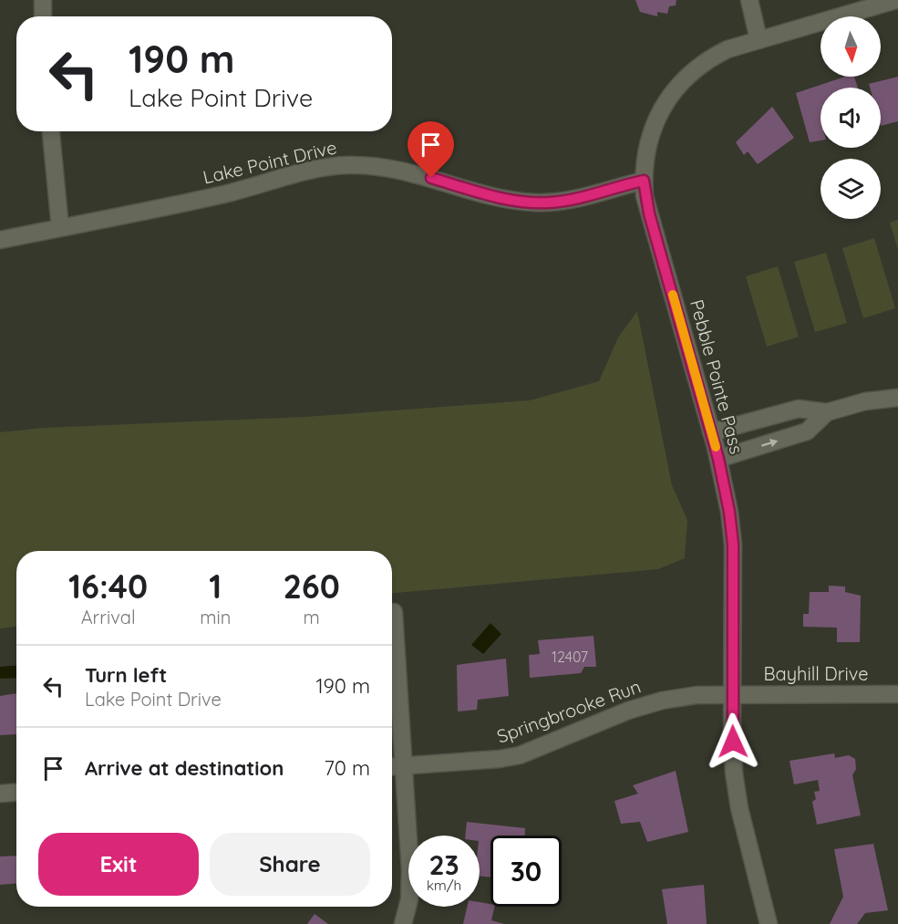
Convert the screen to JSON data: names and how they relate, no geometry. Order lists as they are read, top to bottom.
{
  "streets": {
    "street": [
      "Lake Point Drive",
      "Pebble Pointe Pass",
      "Bayhill Drive",
      "Springbrooke Run"
    ]
  },
  "crossings": [
    ["Lake Point Drive", "Pebble Pointe Pass"],
    ["Pebble Pointe Pass", "Bayhill Drive"],
    ["Pebble Pointe Pass", "Springbrooke Run"],
    ["Bayhill Drive", "Springbrooke Run"]
  ],
  "house_numbers": ["12407"],
  "north": "bottom",
  "page": {
    "turn": ["190 m", "Lake Point Drive"],
    "eta": [
      "16:40",
      "Arrival",
      "1",
      "min",
      "260",
      "m"
    ],
    "list": [
      {
        "name": "Turn left",
        "note": "Lake Point Drive",
        "value": "190 m"
      },
      {
        "name": "Arrive at destination",
        "value": "70 m"
      }
    ],
    "buttons": ["Exit", "Share"],
    "speed": "23 km/h",
    "limit": "30"
  }
}
